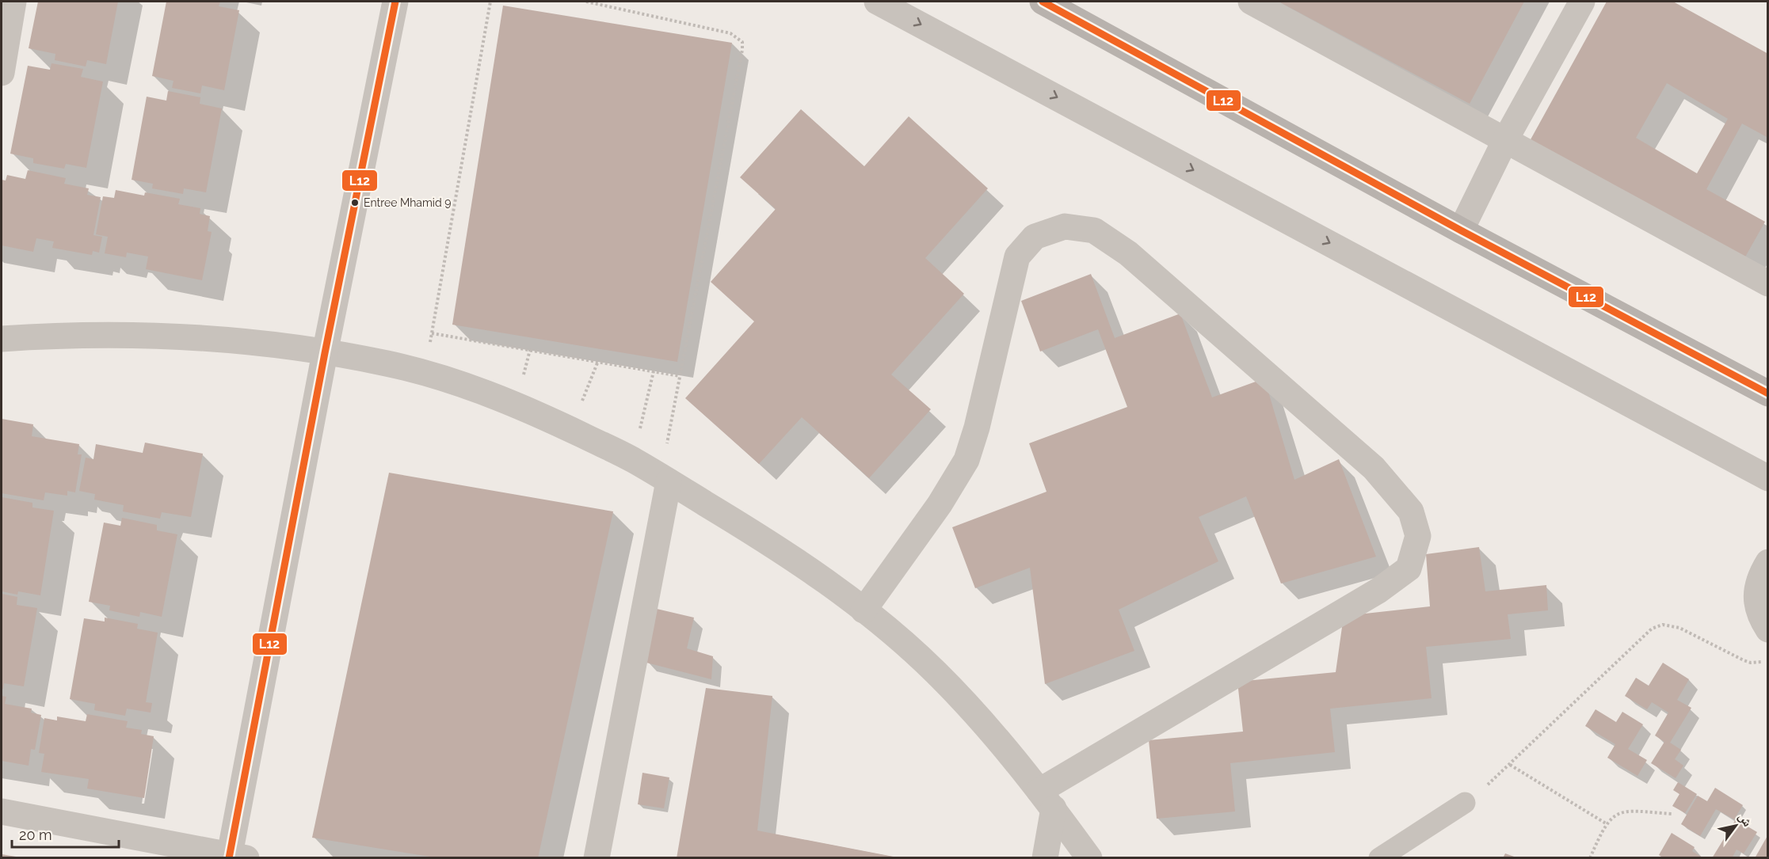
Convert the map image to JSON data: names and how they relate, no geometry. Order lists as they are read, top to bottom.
{
  "places": ["Entree Mhamid 9"],
  "lines": ["transit line L12"],
  "scale_bar": "20 m",
  "north": "top right"
}
